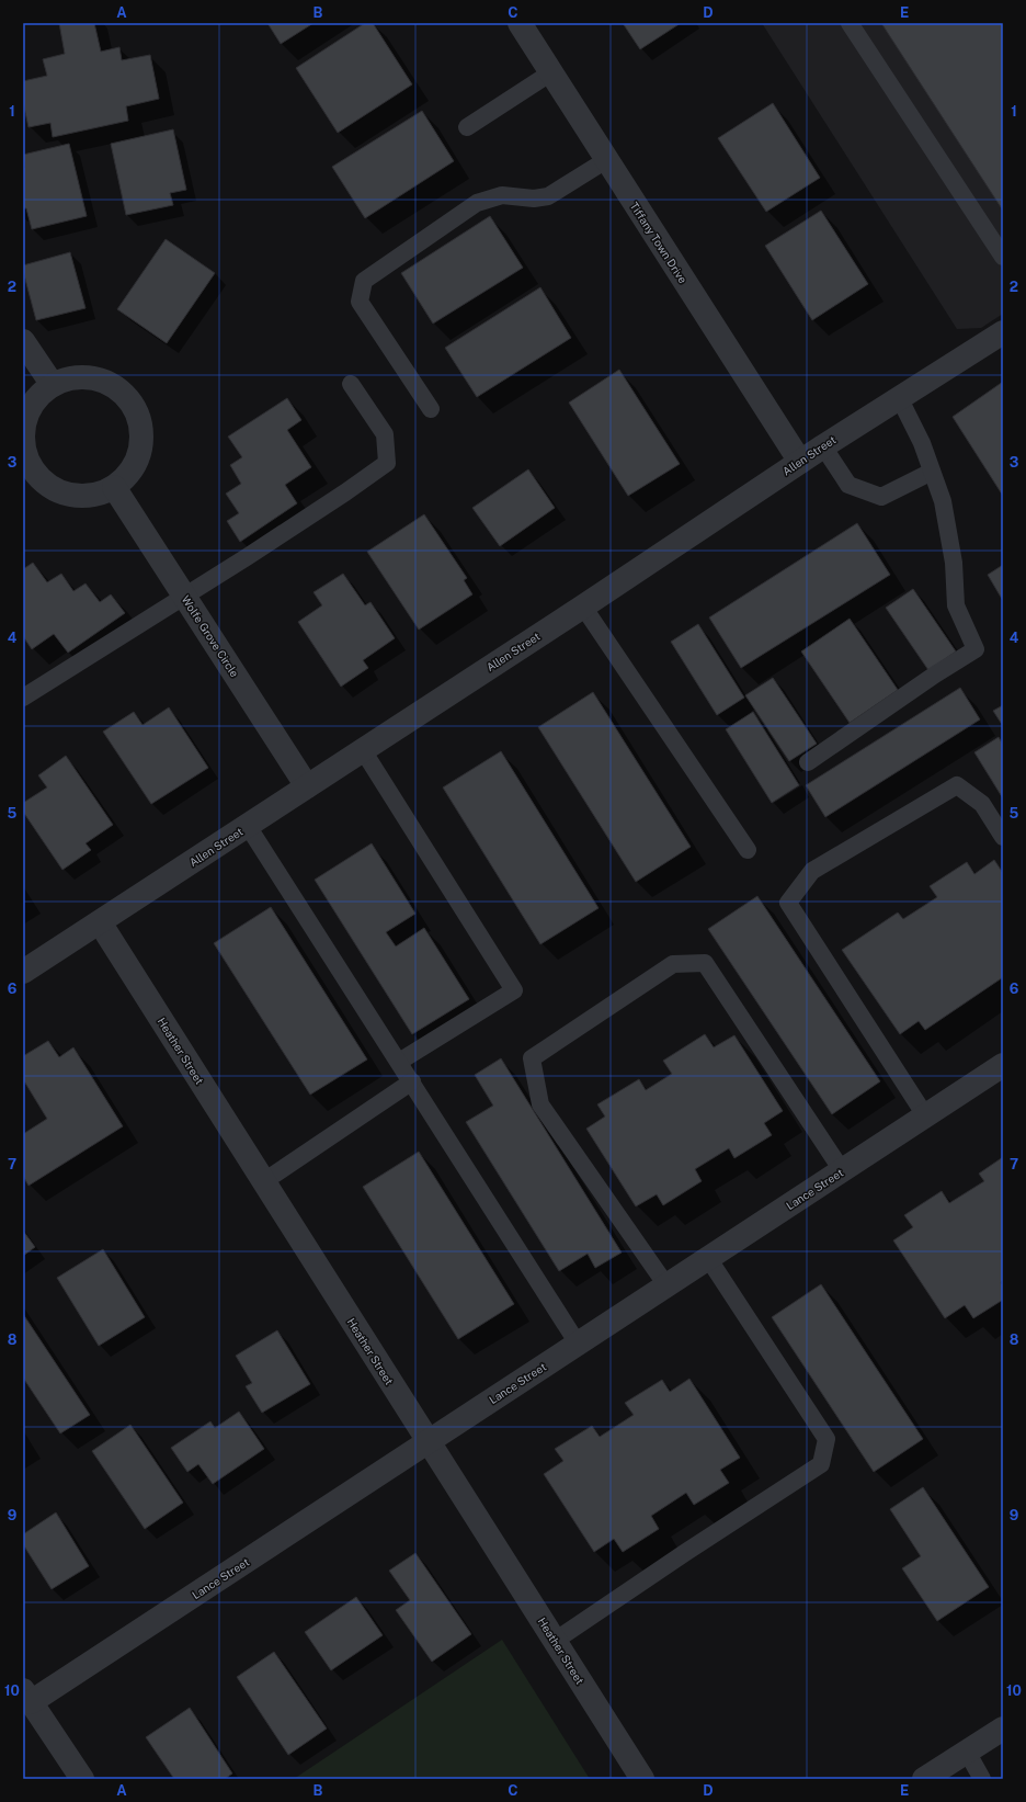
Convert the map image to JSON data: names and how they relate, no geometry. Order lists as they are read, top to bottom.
{
  "streets": {
    "street": [
      "Tiffany Town Drive",
      "Allen Street",
      "Wolfe Grove Circle",
      "Heather Street",
      "Lance Street"
    ]
  },
  "crossings": [
    ["Tiffany Town Drive", "Allen Street"],
    ["Allen Street", "Wolfe Grove Circle"],
    ["Allen Street", "Heather Street"],
    ["Heather Street", "Lance Street"]
  ],
  "grid": {
    "columns": [
      "A",
      "B",
      "C",
      "D",
      "E"
    ],
    "rows": [
      "1",
      "2",
      "3",
      "4",
      "5",
      "6",
      "7",
      "8",
      "9",
      "10"
    ]
  }
}
